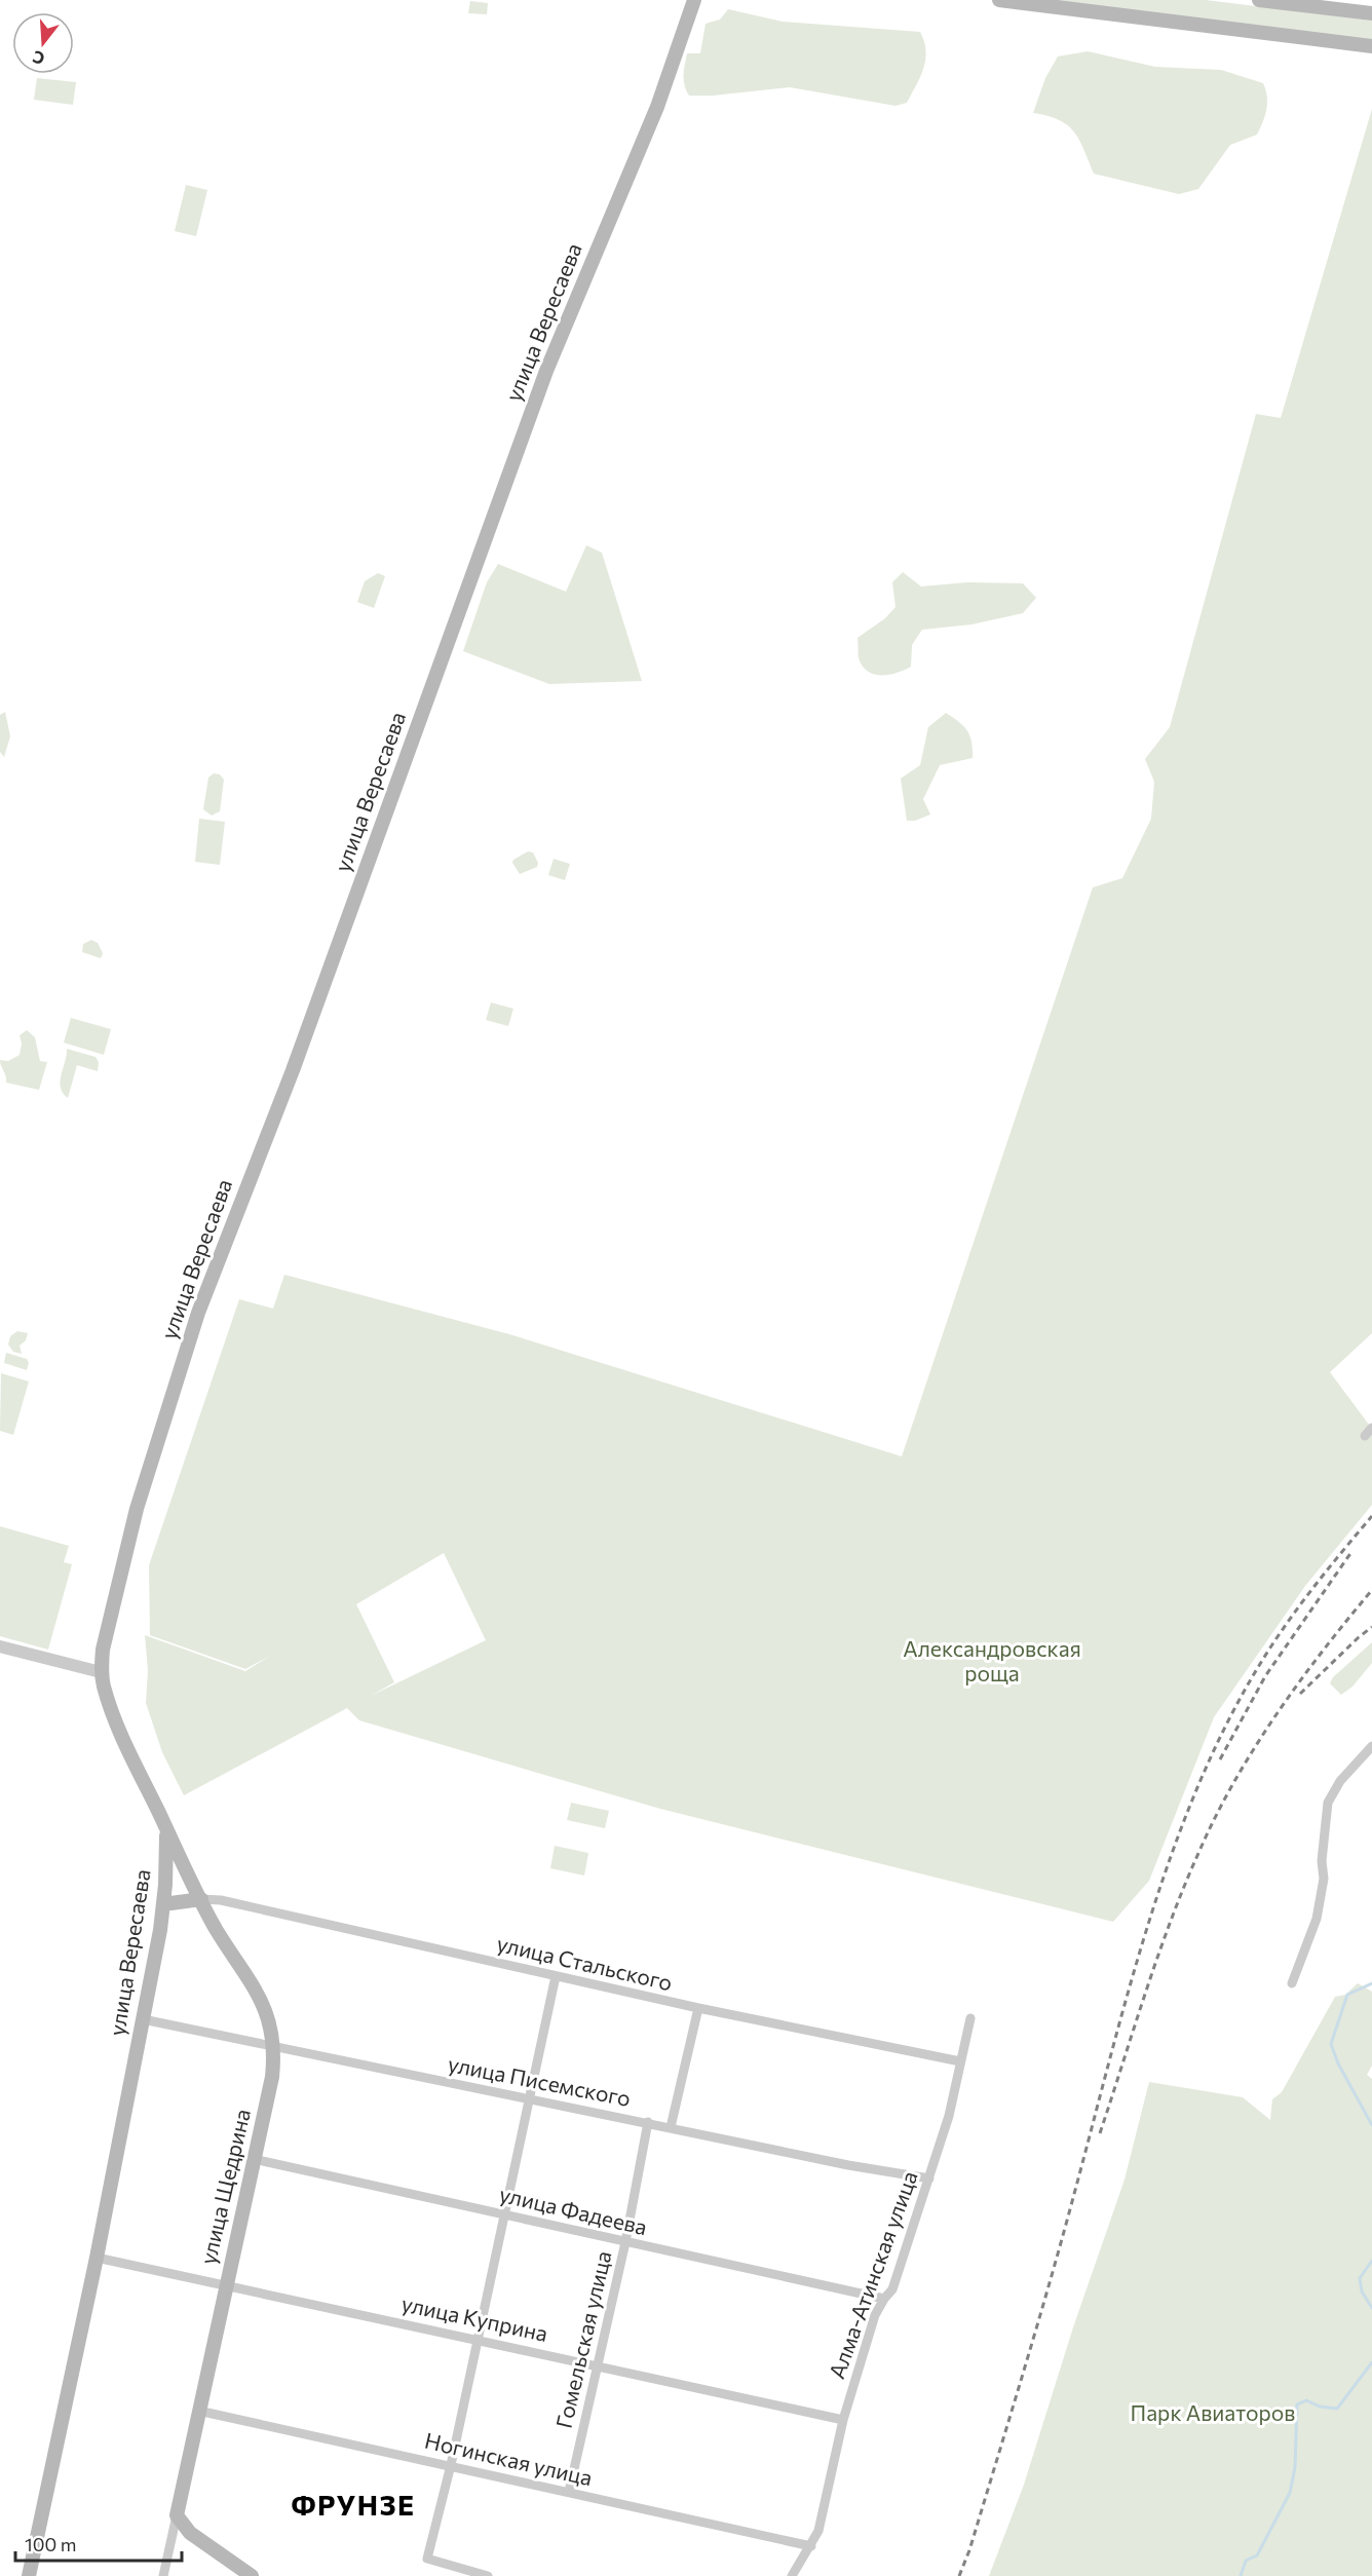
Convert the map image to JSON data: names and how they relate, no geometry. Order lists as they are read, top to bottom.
{
  "streets": {
    "main road": ["улица Вересаева", "улица Щедрина"],
    "street": [
      "улица Стальского",
      "улица Писемского",
      "улица Фадеева",
      "Алма-Атинская улица",
      "улица Куприна",
      "Гомельская улица",
      "Ногинская улица"
    ]
  },
  "crossings": [
    ["улица Вересаева", "улица Писемского"],
    ["улица Вересаева", "улица Щедрина"],
    ["улица Вересаева", "улица Куприна"],
    ["улица Стальского", "улица Щедрина"],
    ["улица Стальского", "Алма-Атинская улица"],
    ["улица Писемского", "улица Щедрина"],
    ["улица Писемского", "Алма-Атинская улица"],
    ["улица Писемского", "Гомельская улица"],
    ["улица Щедрина", "улица Фадеева"],
    ["улица Щедрина", "улица Куприна"],
    ["улица Щедрина", "Ногинская улица"],
    ["улица Фадеева", "Алма-Атинская улица"],
    ["улица Фадеева", "Гомельская улица"],
    ["Алма-Атинская улица", "улица Куприна"],
    ["Алма-Атинская улица", "Ногинская улица"],
    ["улица Куприна", "Гомельская улица"],
    ["Гомельская улица", "Ногинская улица"]
  ],
  "districts": ["ФРУНЗЕ"],
  "parks": ["Александровская роща", "Парк Авиаторов"],
  "scale_bar": "100 m",
  "north": "bottom"
}
